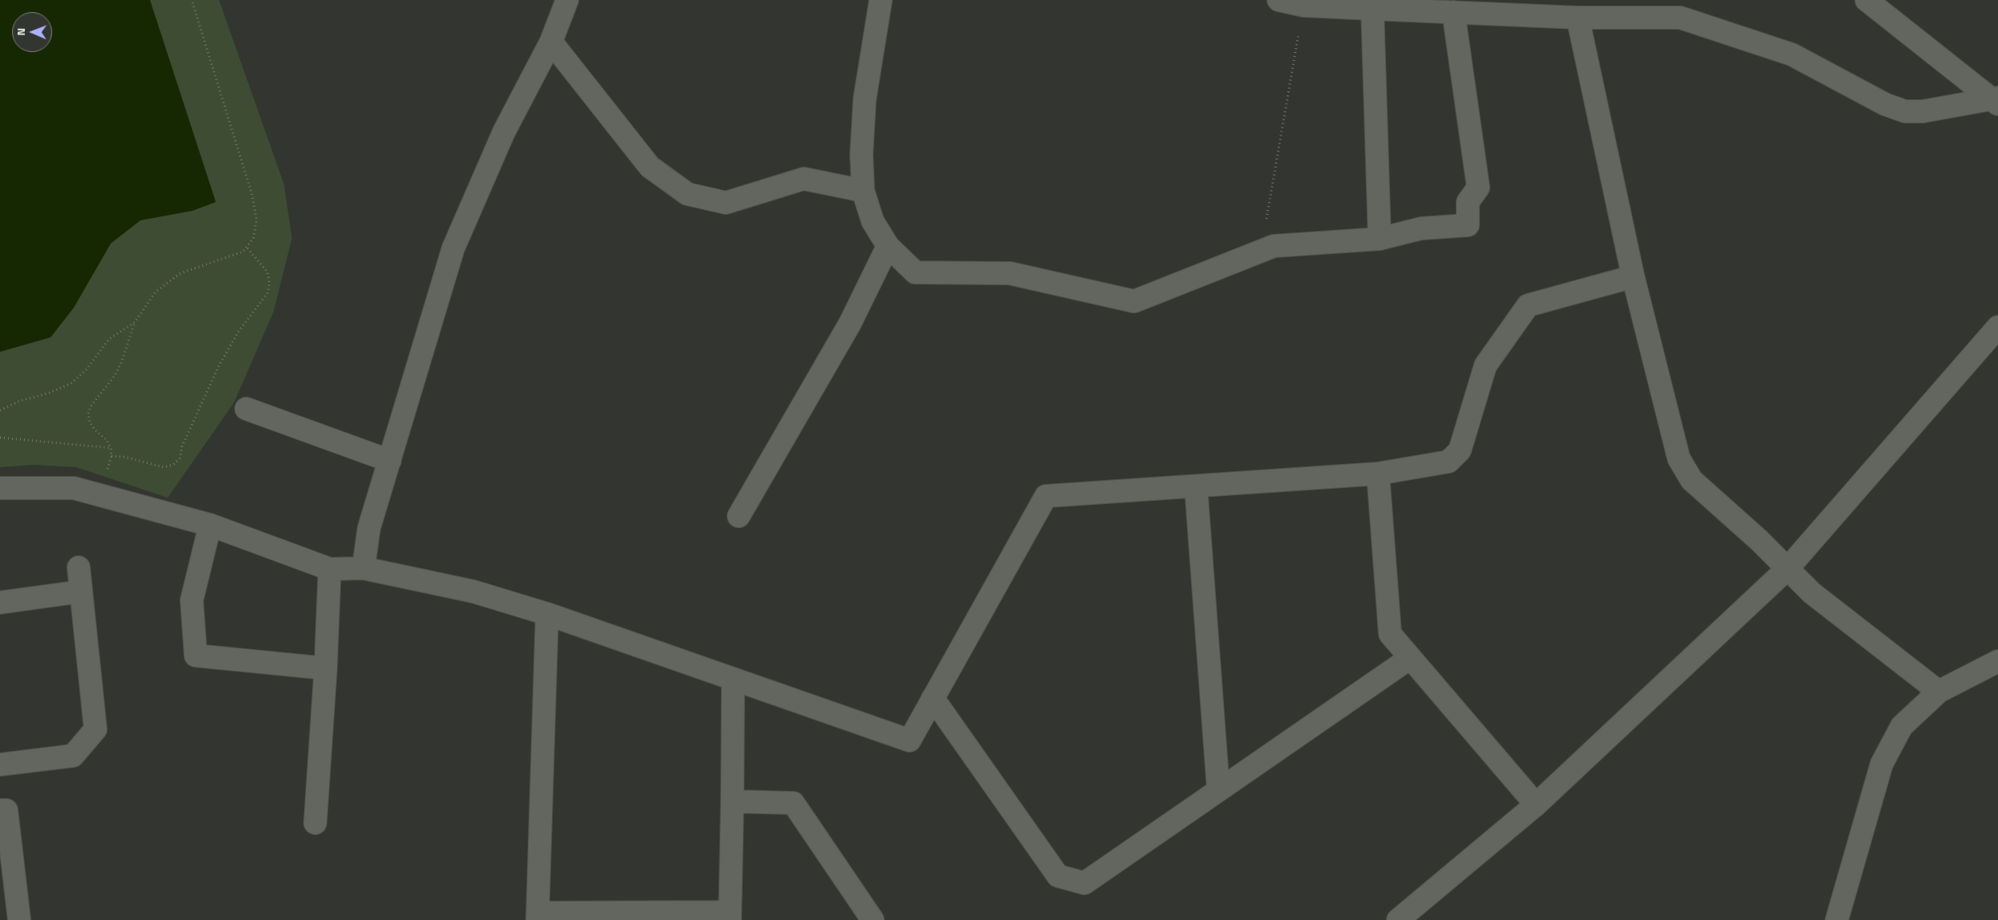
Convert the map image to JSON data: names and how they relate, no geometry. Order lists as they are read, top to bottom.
{
  "north": "left"
}
